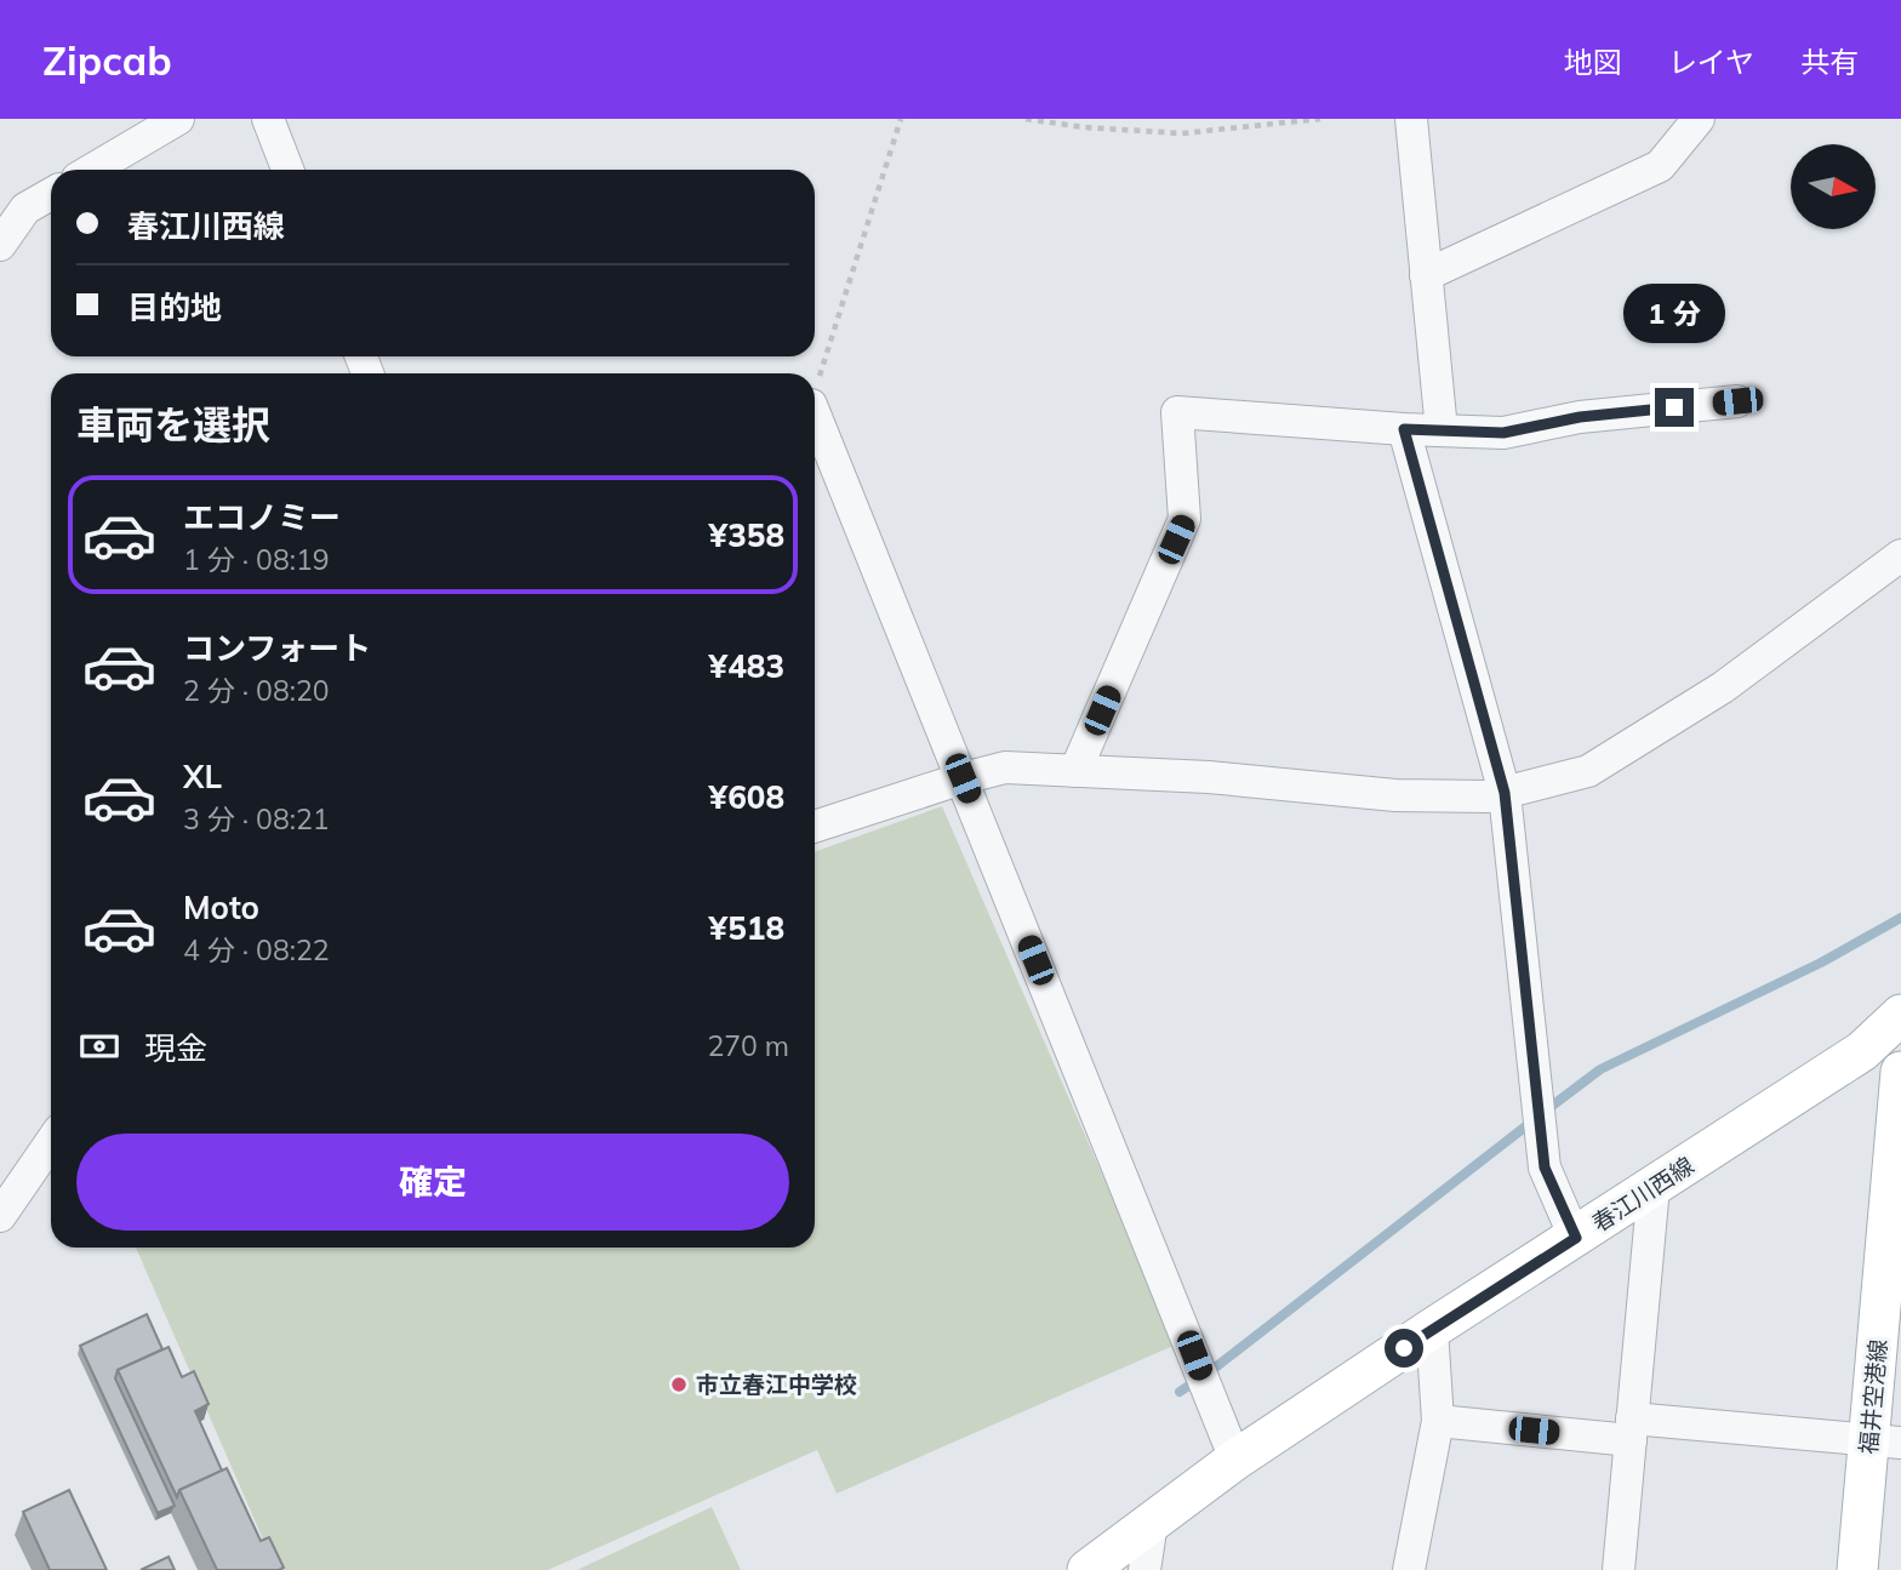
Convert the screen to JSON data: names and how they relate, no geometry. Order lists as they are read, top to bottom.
{
  "streets": {
    "main road": ["春江川西線", "福井空港線"]
  },
  "places": ["市立春江中学校"],
  "north": "right",
  "page": {
    "header": "Zipcab",
    "nav": ["地図", "レイヤ", "共有"],
    "banner": ["春江川西線", "目的地"],
    "bubble": "1 分",
    "heading": "車両を選択",
    "list": [
      {
        "name": "エコノミー",
        "note": "1 分 · 08:19",
        "value": "¥358"
      },
      {
        "name": "コンフォート",
        "note": "2 分 · 08:20",
        "value": "¥483"
      },
      {
        "name": "XL",
        "note": "3 分 · 08:21",
        "value": "¥608"
      },
      {
        "name": "Moto",
        "note": "4 分 · 08:22",
        "value": "¥518"
      }
    ],
    "pay": ["現金", "270 m"],
    "buttons": "確定"
  }
}
